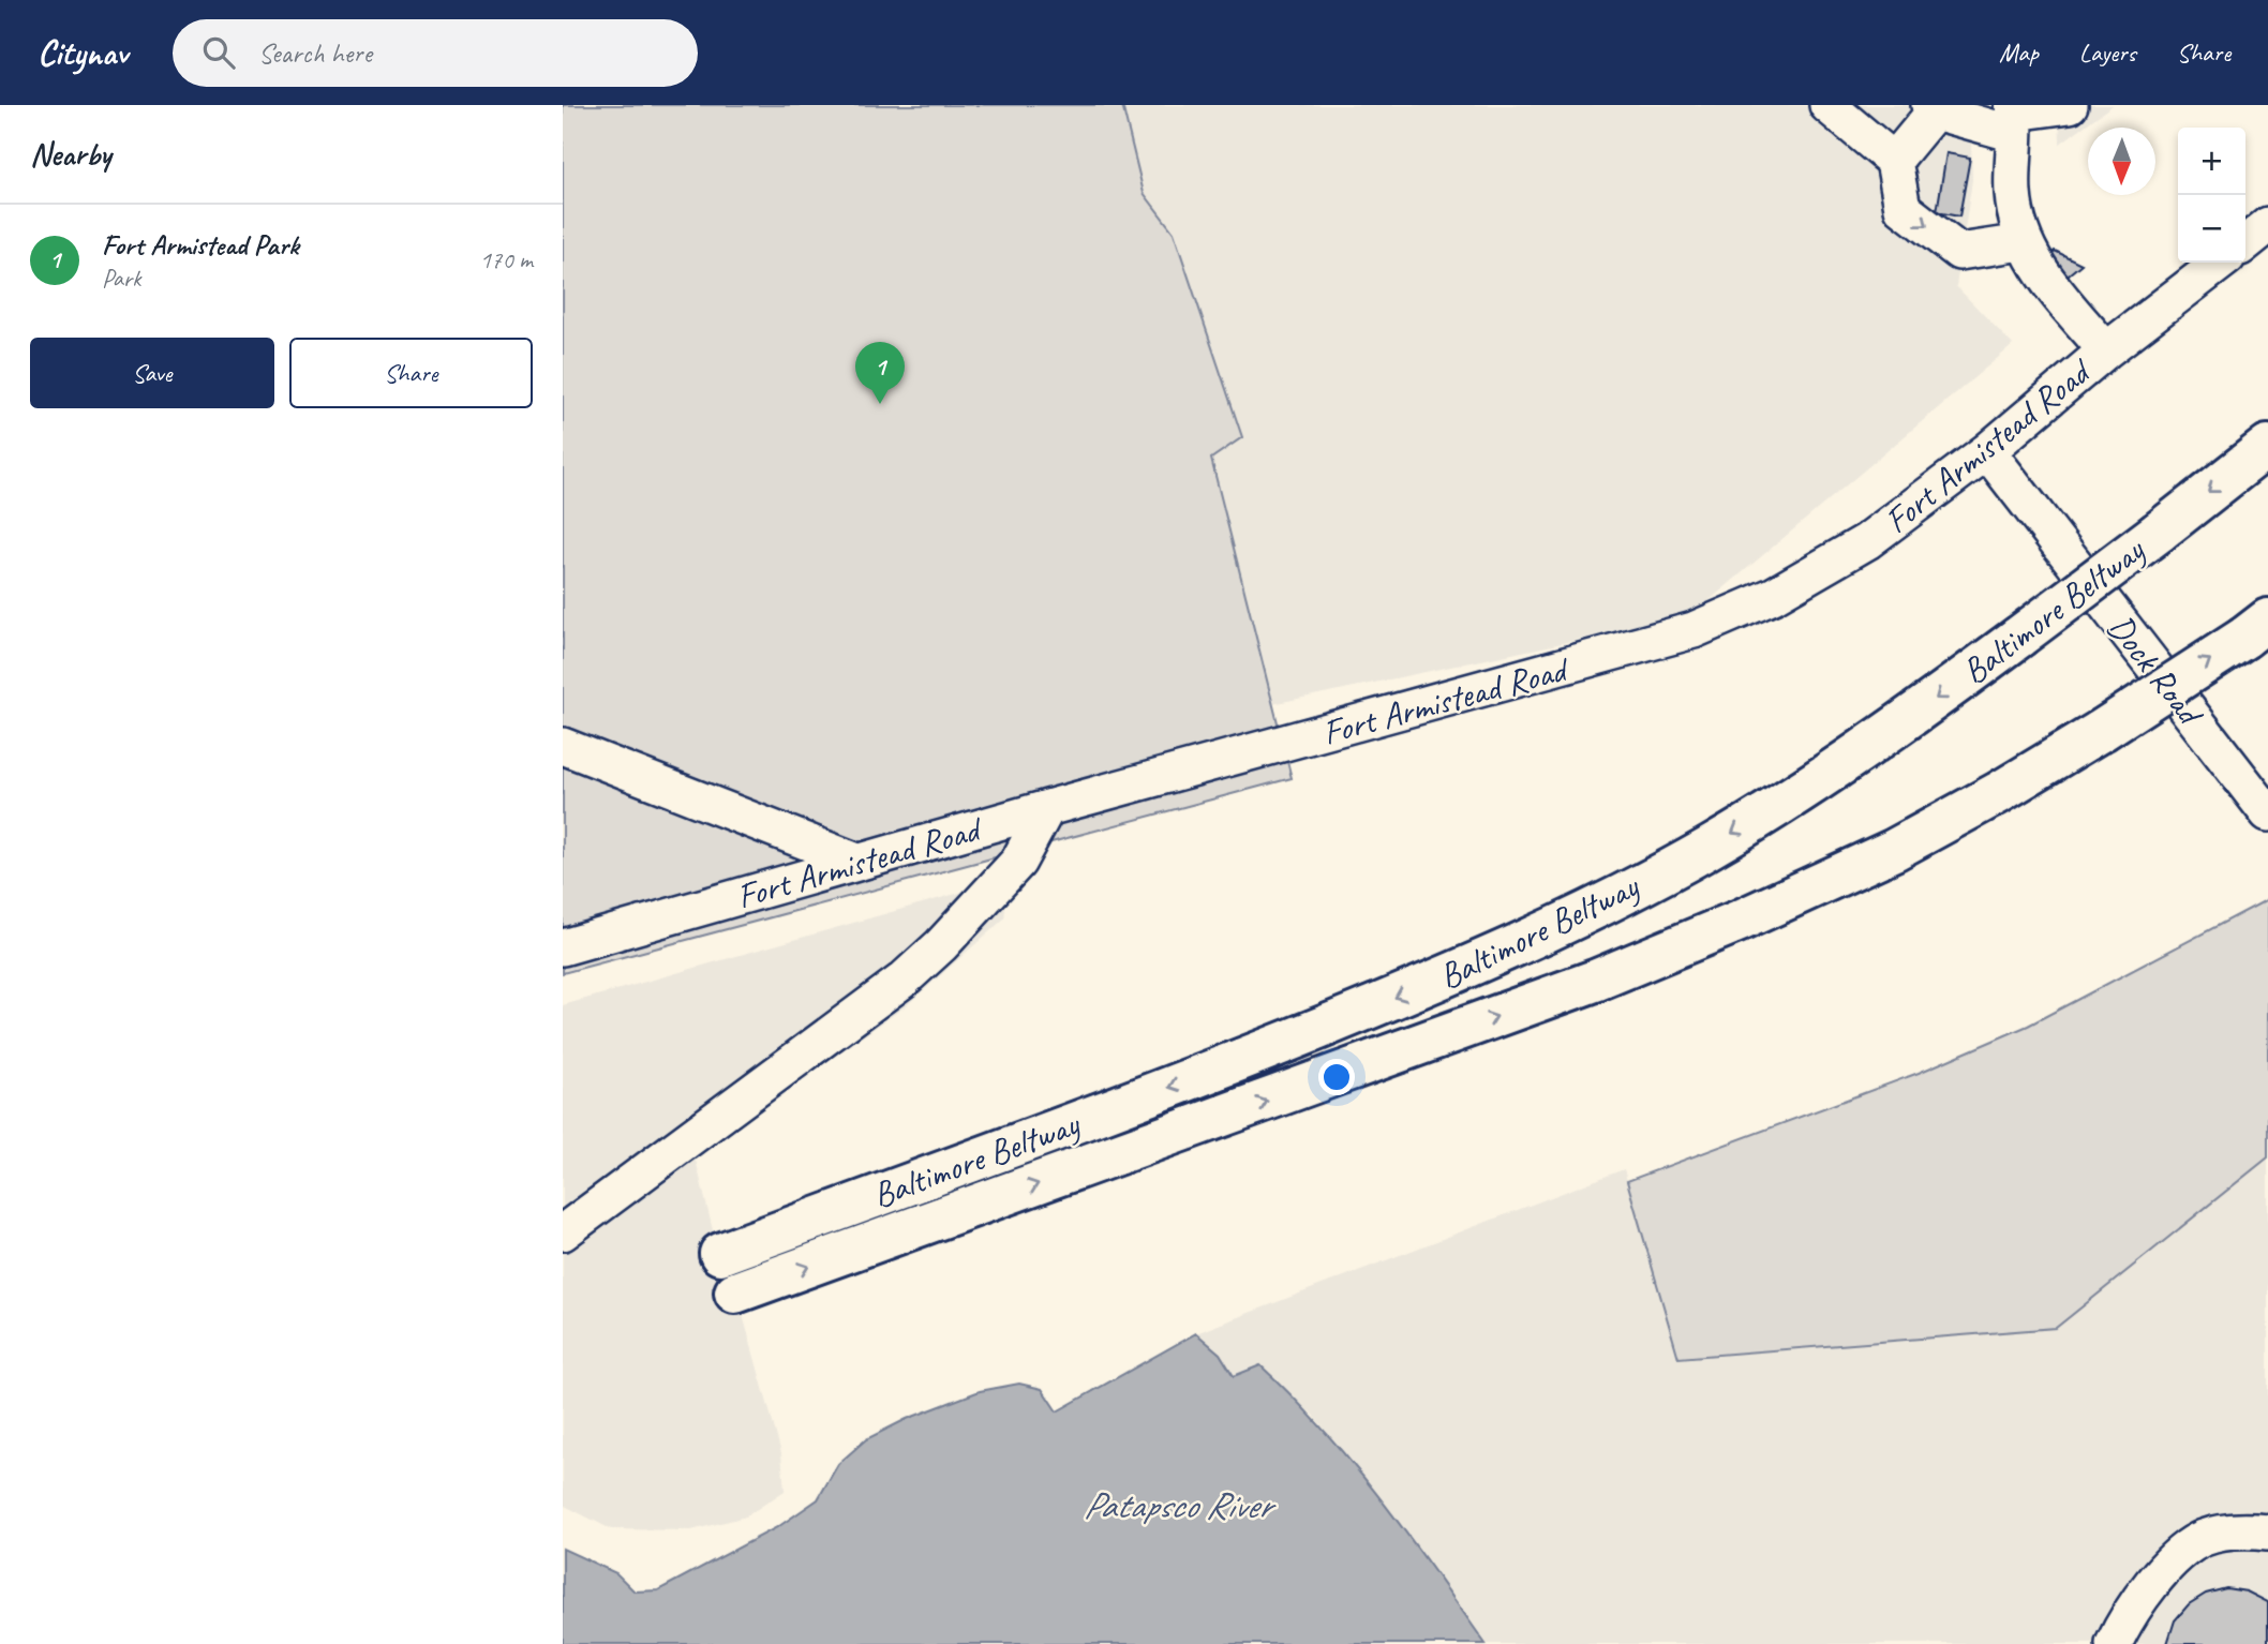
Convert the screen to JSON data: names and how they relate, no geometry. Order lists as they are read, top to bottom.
{
  "streets": {
    "highway": ["Baltimore Beltway"],
    "street": ["Fort Armistead Road", "Dock Road"]
  },
  "crossings": [
    ["Fort Armistead Road", "Dock Road"]
  ],
  "water": ["Patapsco River"],
  "north": "bottom",
  "page": {
    "header": "Citynav",
    "search": "Search here",
    "nav": ["Map", "Layers", "Share"],
    "heading": "Nearby",
    "map_buttons": ["+", "−"],
    "list": [
      {
        "mark": "1",
        "name": "Fort Armistead Park",
        "note": "Park",
        "value": "170 m"
      }
    ],
    "buttons": ["Save", "Share"],
    "pins": "1"
  }
}
